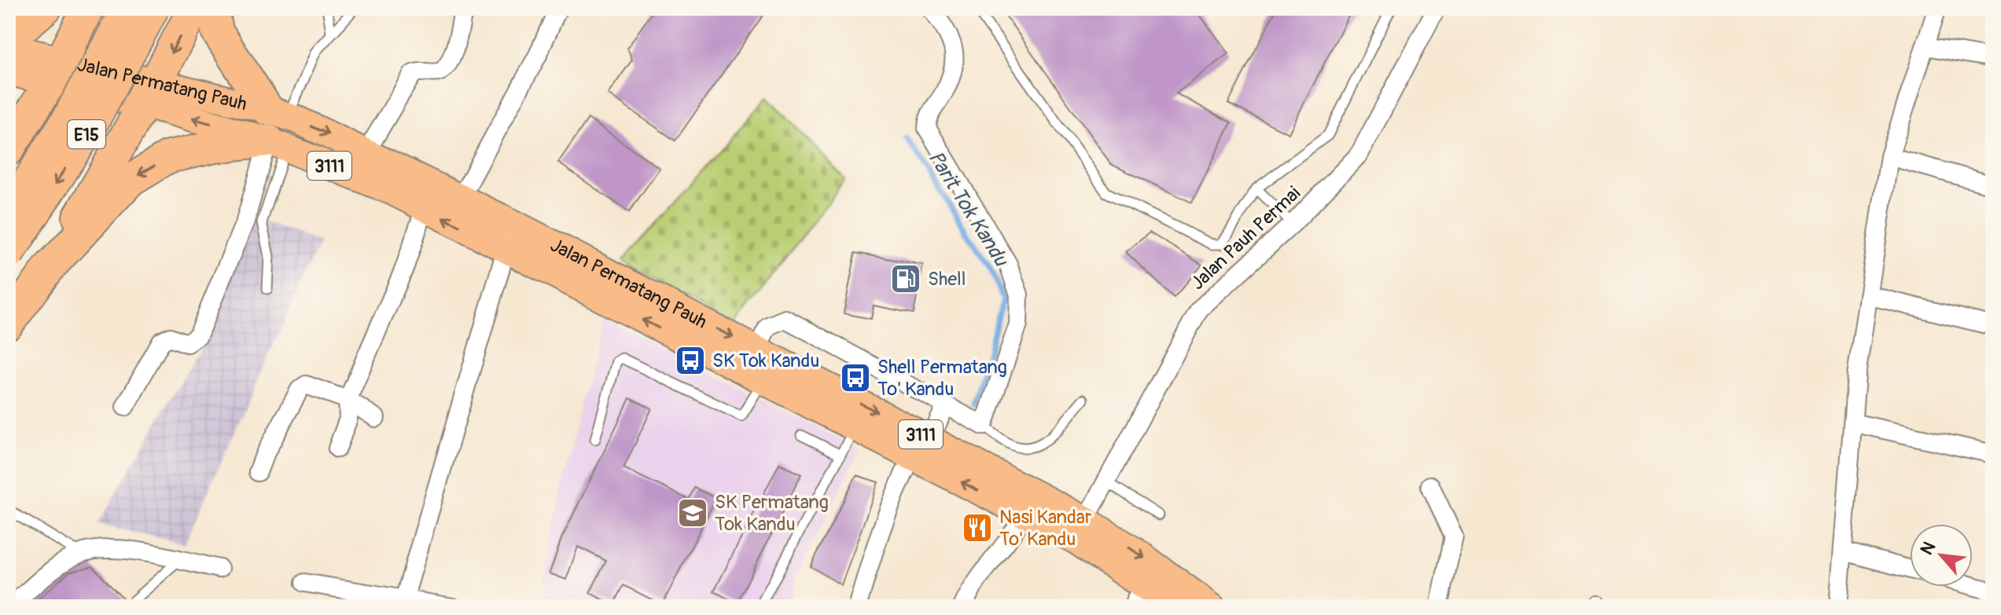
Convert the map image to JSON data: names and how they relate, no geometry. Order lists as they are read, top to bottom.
{
  "streets": {
    "highway": ["E15"],
    "main road": ["Jalan Permatang Pauh", "3111"],
    "street": ["Jalan Pauh Permai"]
  },
  "crossings": [
    ["Jalan Permatang Pauh", "Jalan Pauh Permai"]
  ],
  "water": ["Parit Tok Kandu"],
  "places": {
    "fuel station": ["Shell"],
    "bus stop": ["SK Tok Kandu", "Shell Permatang To' Kandu"],
    "school or university": ["SK Permatang Tok Kandu"],
    "restaurant": ["Nasi Kandar To' Kandu"]
  },
  "north": "top left"
}
